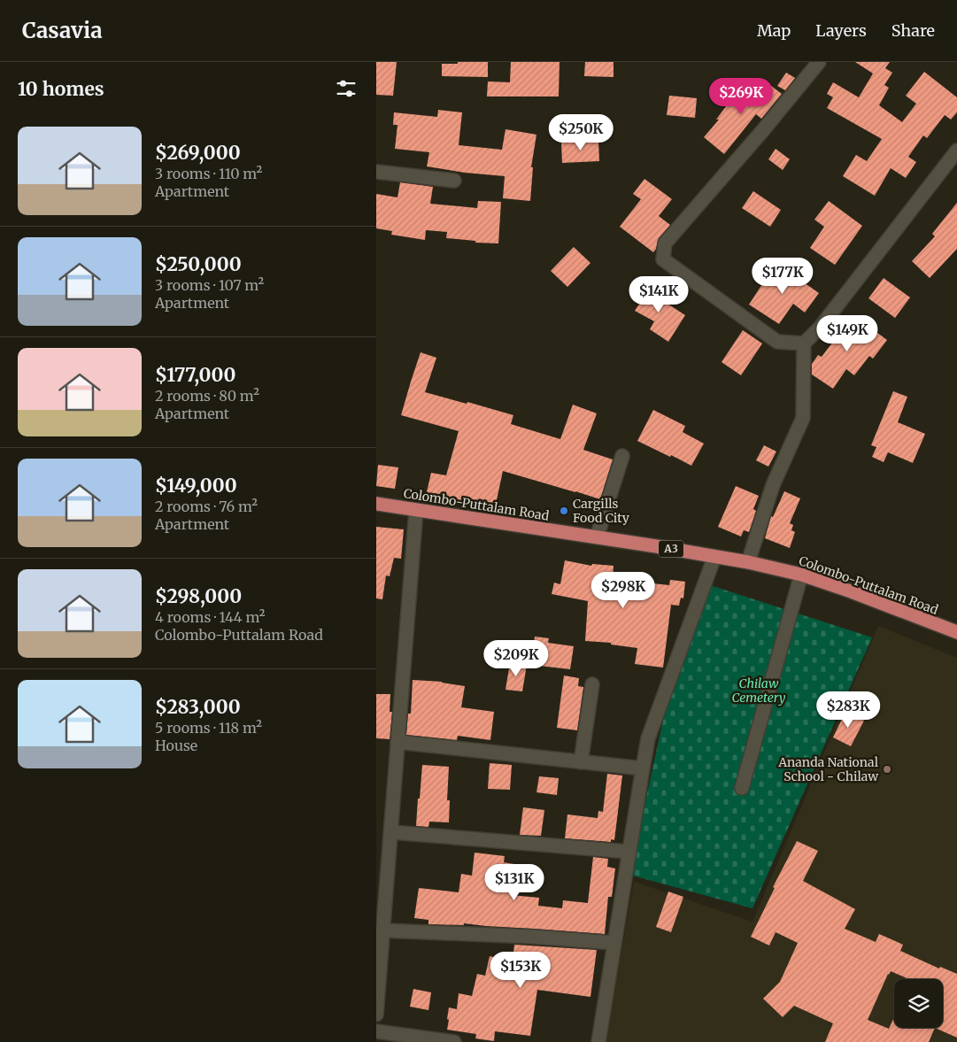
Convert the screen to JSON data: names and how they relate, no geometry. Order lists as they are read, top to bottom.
{
  "streets": {
    "highway": ["Colombo-Puttalam Road", "A3"]
  },
  "parks": ["Chilaw Cemetery"],
  "places": ["Cargills Food City", "Ananda National School - Chilaw"],
  "page": {
    "header": "Casavia",
    "nav": ["Map", "Layers", "Share"],
    "heading": "10 homes",
    "price": [
      "$269K",
      "$250K",
      "$177K",
      "$141K",
      "$149K",
      "$298K",
      "$209K",
      "$283K",
      "$131K",
      "$153K"
    ],
    "list": [
      {
        "name": "$269,000",
        "note": "3 rooms · 110 m² · Apartment"
      },
      {
        "name": "$250,000",
        "note": "3 rooms · 107 m² · Apartment"
      },
      {
        "name": "$177,000",
        "note": "2 rooms · 80 m² · Apartment"
      },
      {
        "name": "$149,000",
        "note": "2 rooms · 76 m² · Apartment"
      },
      {
        "name": "$298,000",
        "note": "4 rooms · 144 m² · Colombo-Puttalam Road"
      },
      {
        "name": "$283,000",
        "note": "5 rooms · 118 m² · House"
      }
    ]
  }
}
